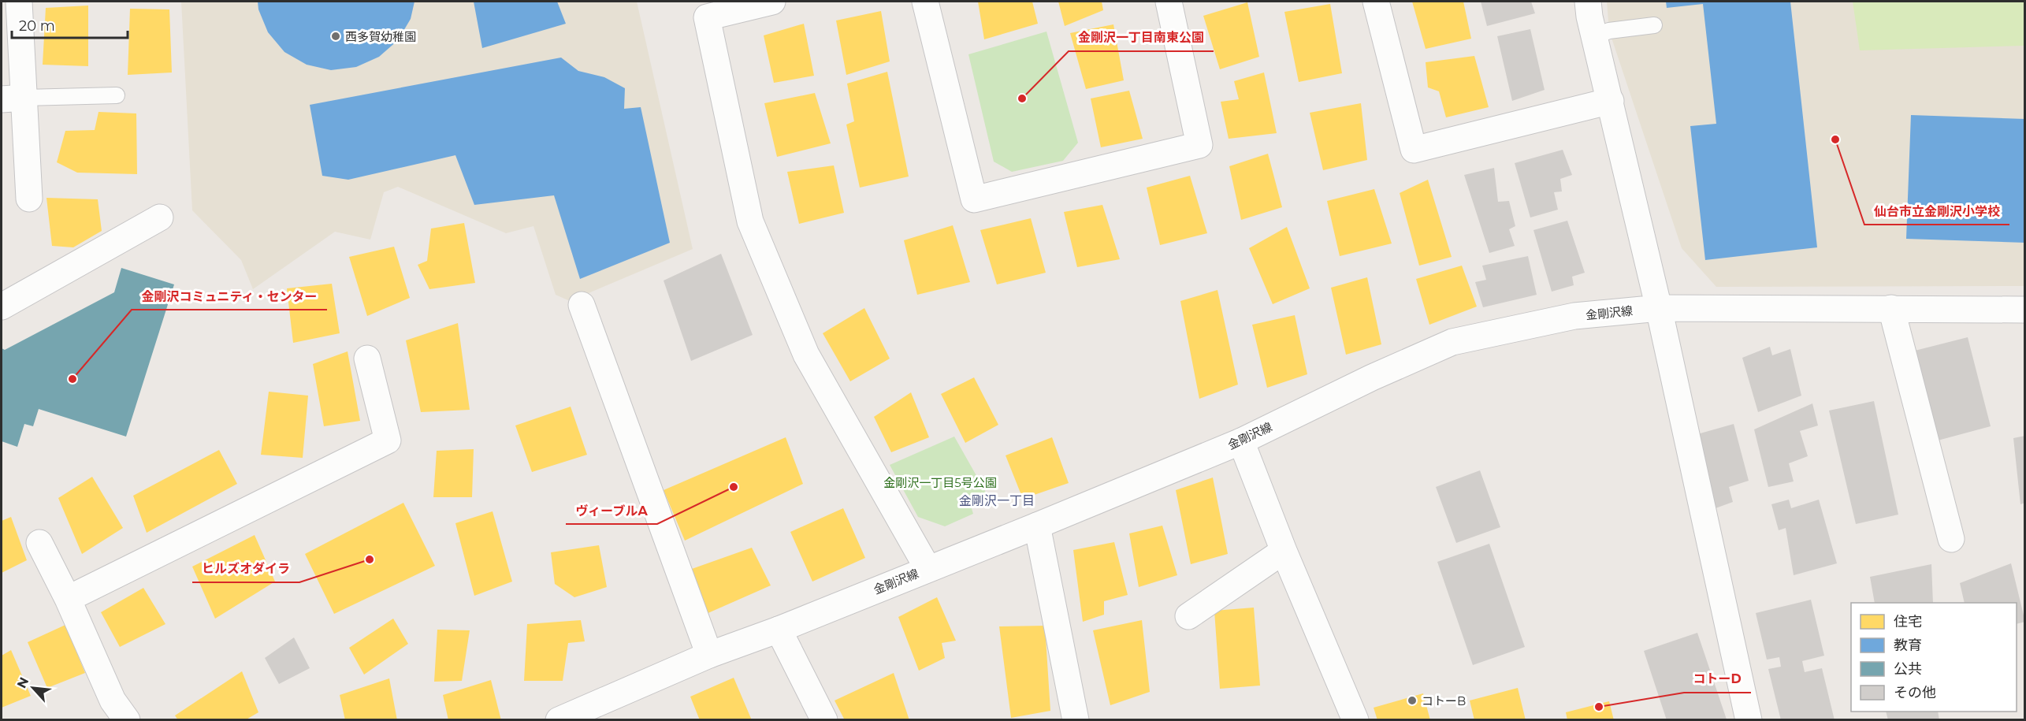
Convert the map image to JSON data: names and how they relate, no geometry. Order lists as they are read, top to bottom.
{
  "streets": {
    "street": ["金剛沢線"]
  },
  "districts": ["金剛沢一丁目"],
  "parks": ["金剛沢一丁目5号公園"],
  "places": [
    "西多賀幼稚園",
    "金剛沢一丁目南東公園",
    "仙台市立金剛沢小学校",
    "金剛沢コミュニティ・センター",
    "ヴィーブルA",
    "ヒルズオダイラ",
    "コトーB",
    "コトーD"
  ],
  "legend": [
    "住宅",
    "教育",
    "公共",
    "その他"
  ],
  "scale_bar": "20 m",
  "north": "top left"
}
